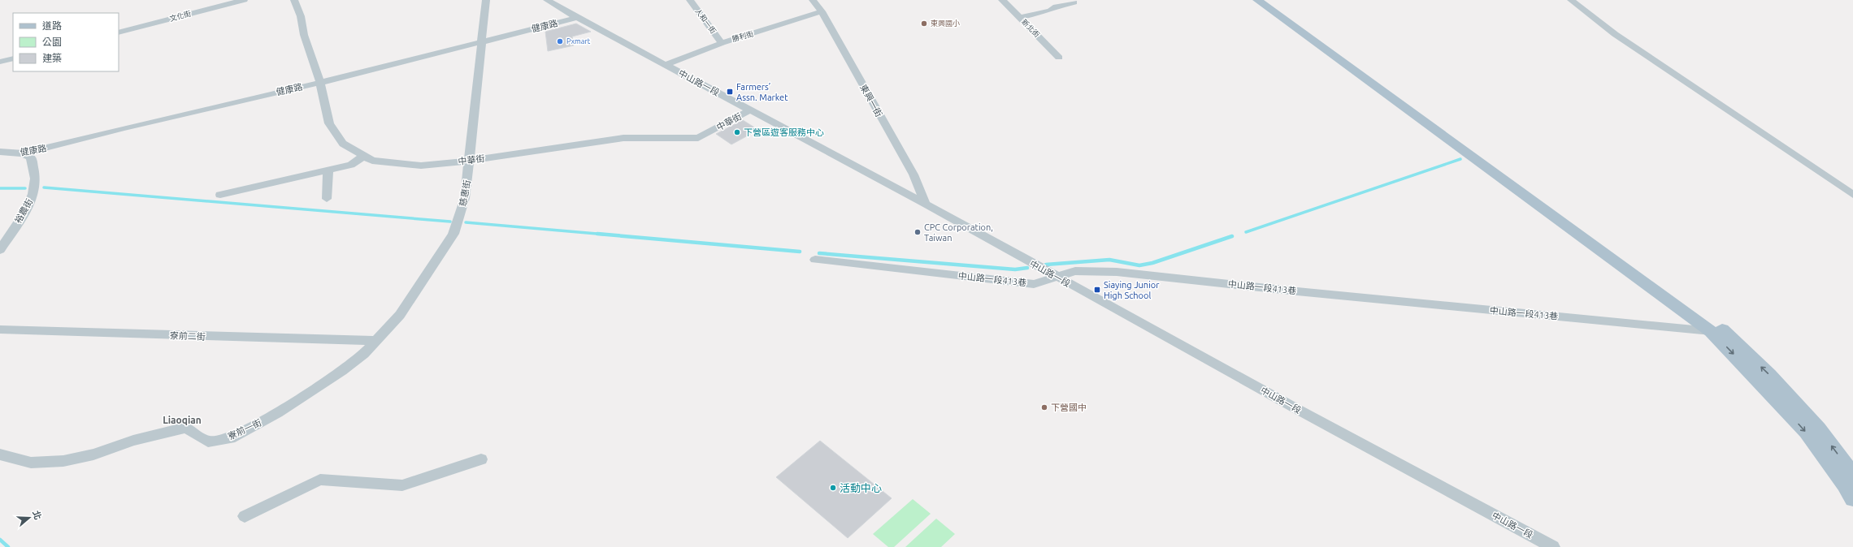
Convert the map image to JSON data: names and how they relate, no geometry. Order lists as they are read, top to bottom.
{
  "streets": {
    "street": [
      "文化街",
      "人和一街",
      "健康路",
      "新北街",
      "勝利街",
      "中山路一段",
      "東興一街",
      "中華街",
      "慈惠街",
      "裕農街",
      "中山路一段413巷",
      "寮前二街",
      "寮前一街"
    ]
  },
  "crossings": [
    ["人和一街", "勝利街"],
    ["健康路", "中山路一段"],
    ["健康路", "中華街"],
    ["健康路", "慈惠街"],
    ["健康路", "裕農街"],
    ["勝利街", "中山路一段"],
    ["勝利街", "東興一街"],
    ["中山路一段", "東興一街"],
    ["中山路一段", "中華街"],
    ["中山路一段", "中山路一段413巷"],
    ["中華街", "慈惠街"],
    ["慈惠街", "寮前二街"],
    ["慈惠街", "寮前一街"],
    ["寮前二街", "寮前一街"]
  ],
  "districts": ["Liaoqian"],
  "places": {
    "other": [
      "東興國小",
      "Pxmart",
      "下營區遊客服務中心",
      "CPC Corporation, Taiwan",
      "下營國中",
      "活動中心"
    ],
    "transit": ["Farmers’ Assn. Market", "Siaying Junior High School"]
  },
  "legend": ["道路", "公園", "建築"],
  "north": "right"
}
